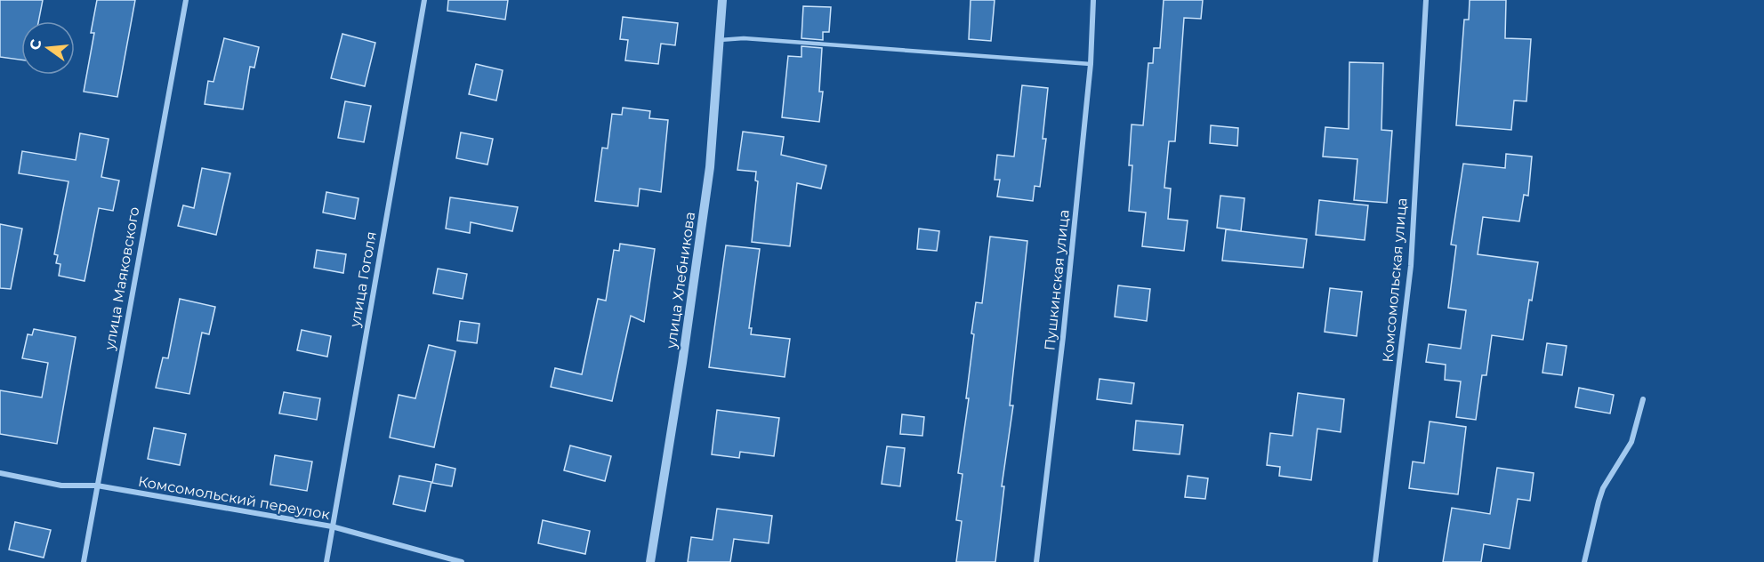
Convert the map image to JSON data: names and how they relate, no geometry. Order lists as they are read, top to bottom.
{
  "streets": {
    "street": [
      "улица Маяковского",
      "улица Гоголя",
      "улица Хлебникова",
      "Пушкинская улица",
      "Комсомольская улица",
      "Комсомольский переулок"
    ]
  },
  "crossings": [
    ["улица Маяковского", "Комсомольский переулок"],
    ["улица Гоголя", "Комсомольский переулок"]
  ],
  "north": "left"
}
